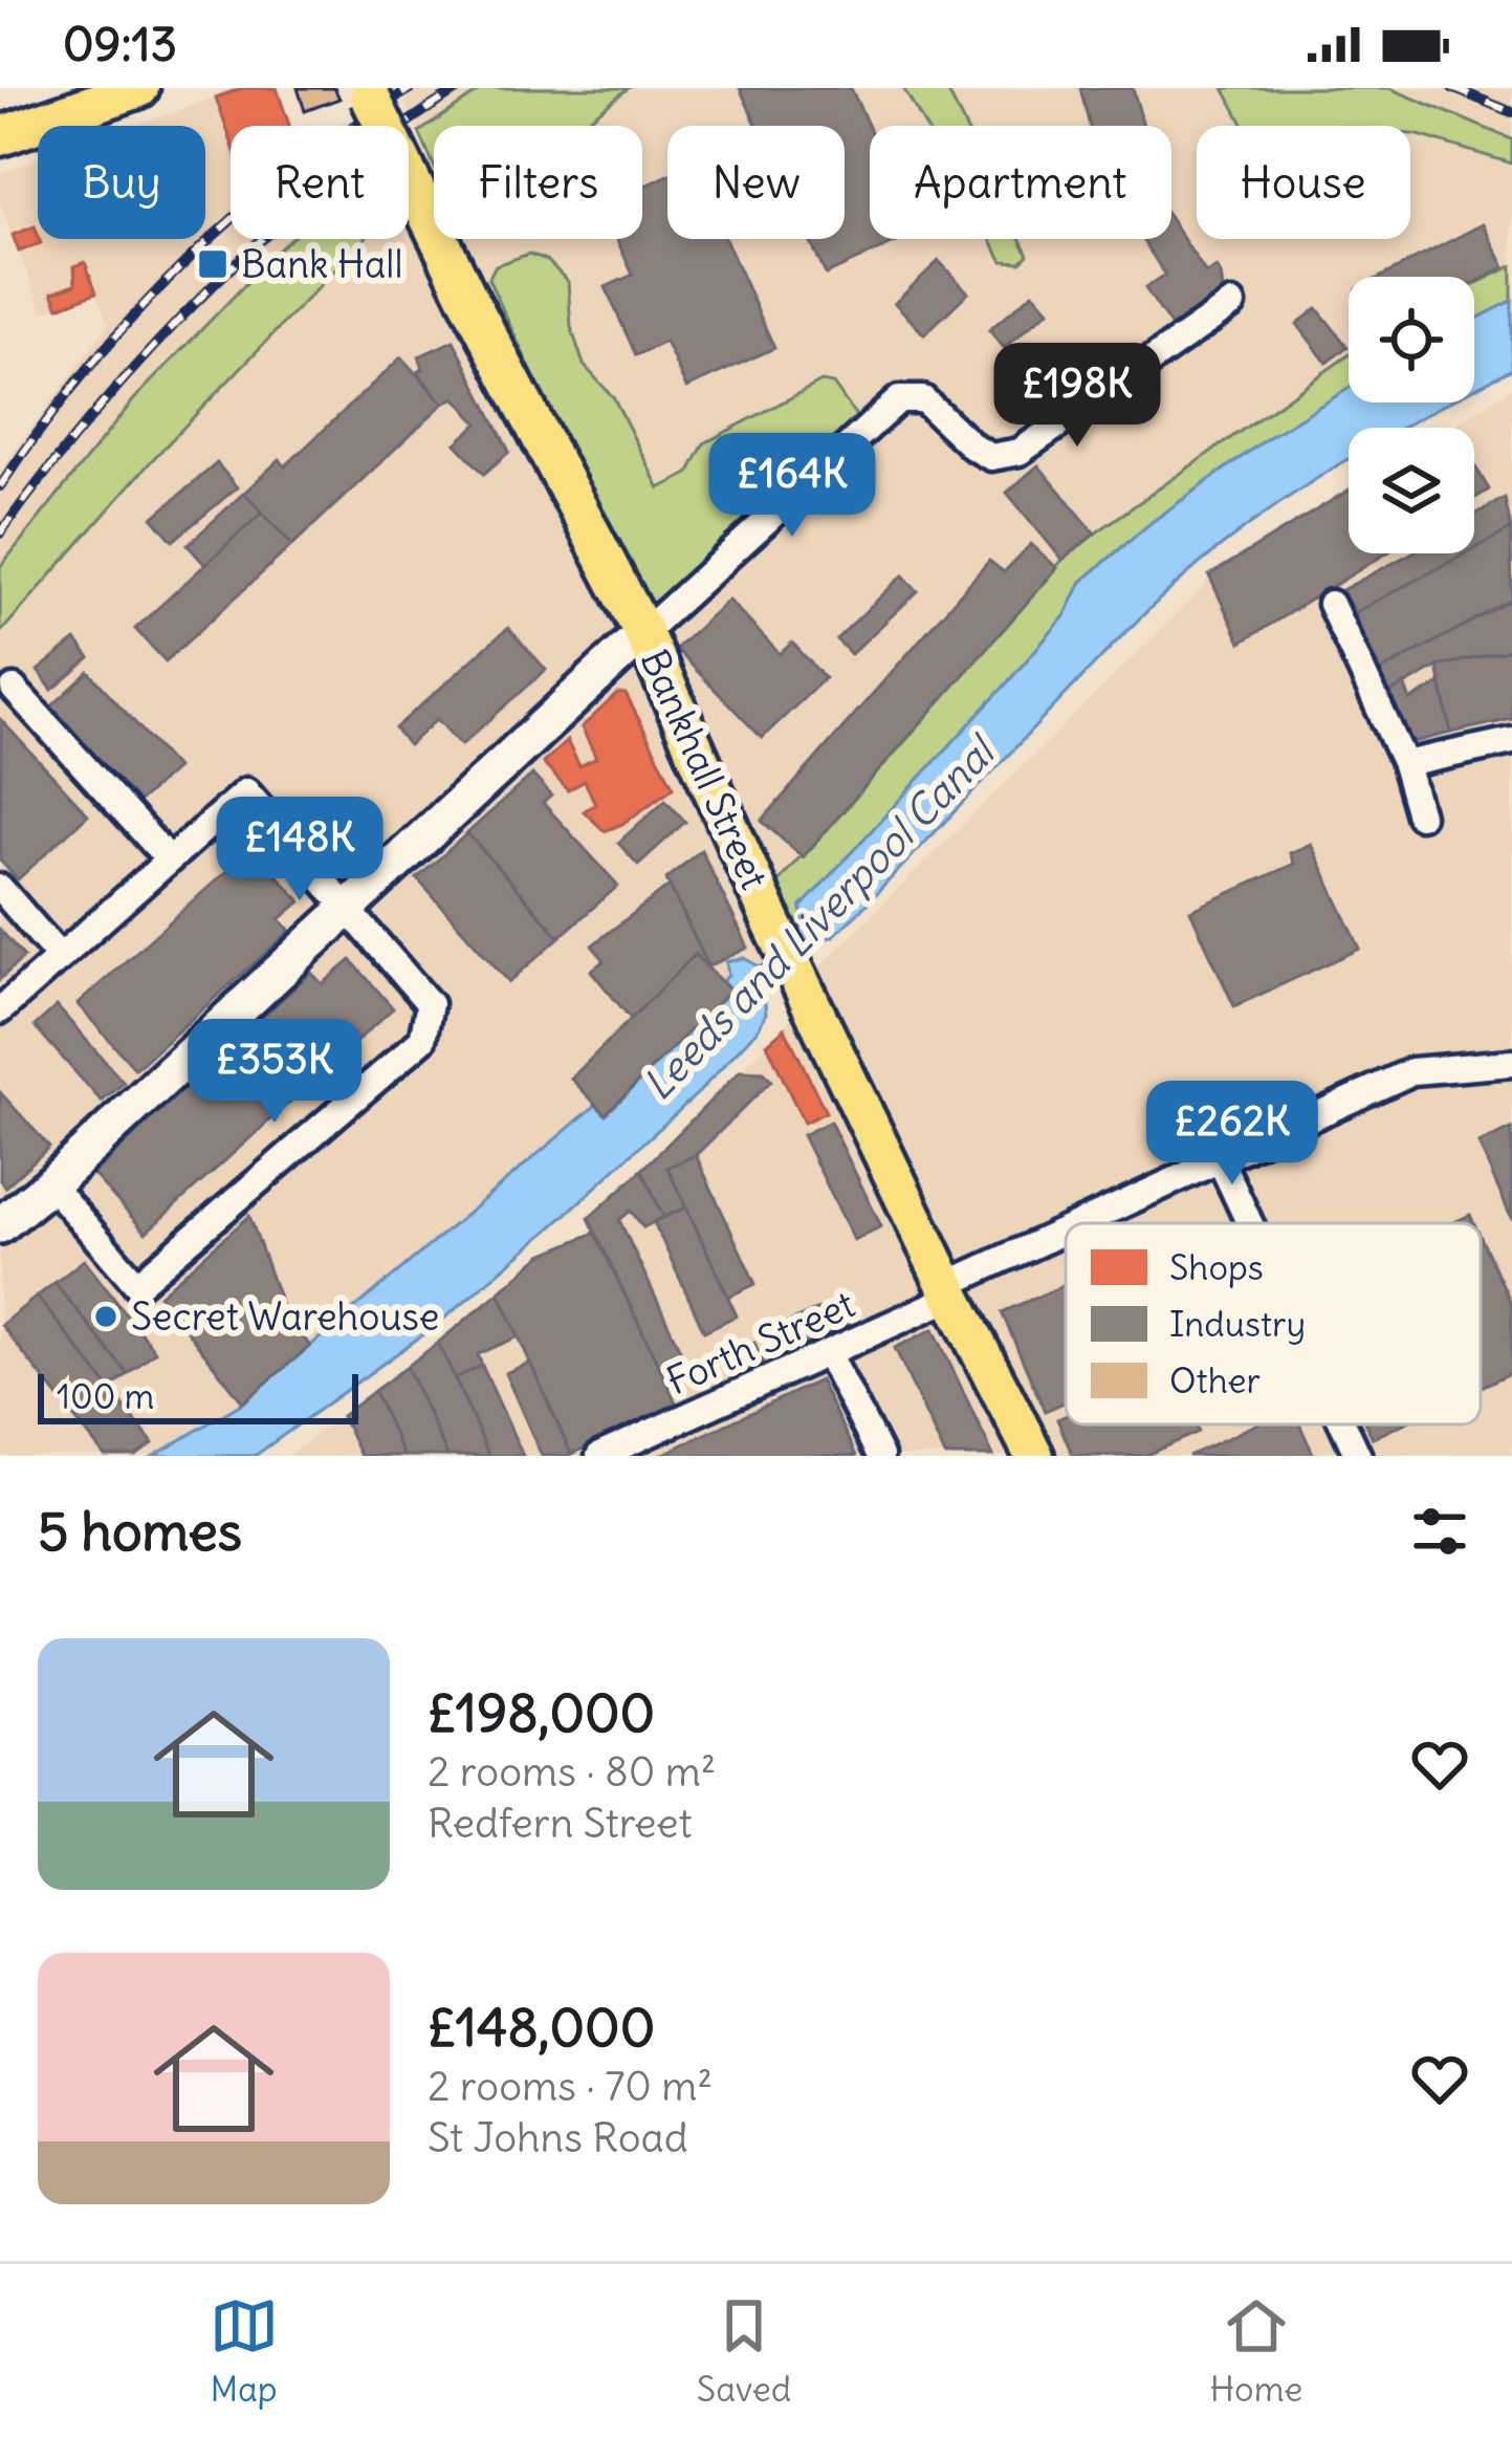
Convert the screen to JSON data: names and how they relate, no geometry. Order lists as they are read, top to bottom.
{
  "streets": {
    "main road": ["Bankhall Street"],
    "street": ["Forth Street"]
  },
  "crossings": [
    ["Bankhall Street", "Forth Street"]
  ],
  "water": ["Leeds and Liverpool Canal"],
  "places": {
    "transit": ["Bank Hall"],
    "other": ["Secret Warehouse"]
  },
  "legend": ["Shops", "Industry", "Other"],
  "scale_bar": "100 m",
  "page": {
    "status": "09:13",
    "chip": [
      "Buy",
      "Rent",
      "Filters",
      "New",
      "Apartment",
      "House"
    ],
    "price": [
      "£198K",
      "£164K",
      "£148K",
      "£353K",
      "£262K"
    ],
    "scale": "100 m",
    "heading": "5 homes",
    "list": [
      {
        "name": "£198,000",
        "note": "2 rooms · 80 m² · Redfern Street"
      },
      {
        "name": "£148,000",
        "note": "2 rooms · 70 m² · St Johns Road"
      }
    ],
    "tabs": ["Map", "Saved", "Home"]
  }
}
